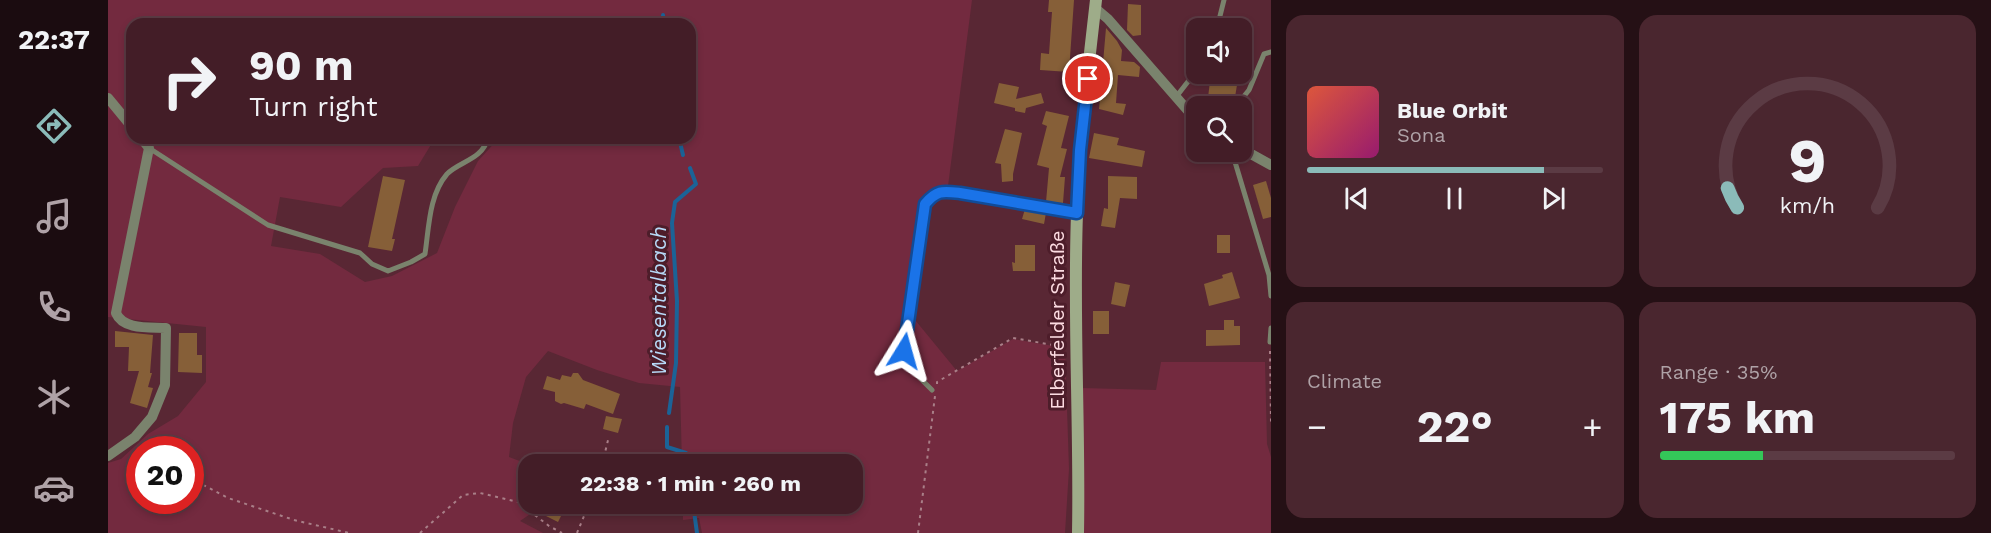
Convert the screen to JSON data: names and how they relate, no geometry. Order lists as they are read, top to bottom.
{
  "streets": {
    "main road": ["Elberfelder Straße"]
  },
  "water": ["Wiesentalbach"],
  "page": {
    "tabs": "22:37",
    "turn": ["90 m", "Turn right"],
    "song": ["Blue Orbit", "Sona"],
    "tile": [
      "Climate",
      ["Range · 35%", "175 km"]
    ],
    "heat": ["−", "22°", "+"],
    "limit": "20",
    "trip": "22:38 · 1 min · 260 m",
    "gauge": ["9", "km/h"]
  }
}
